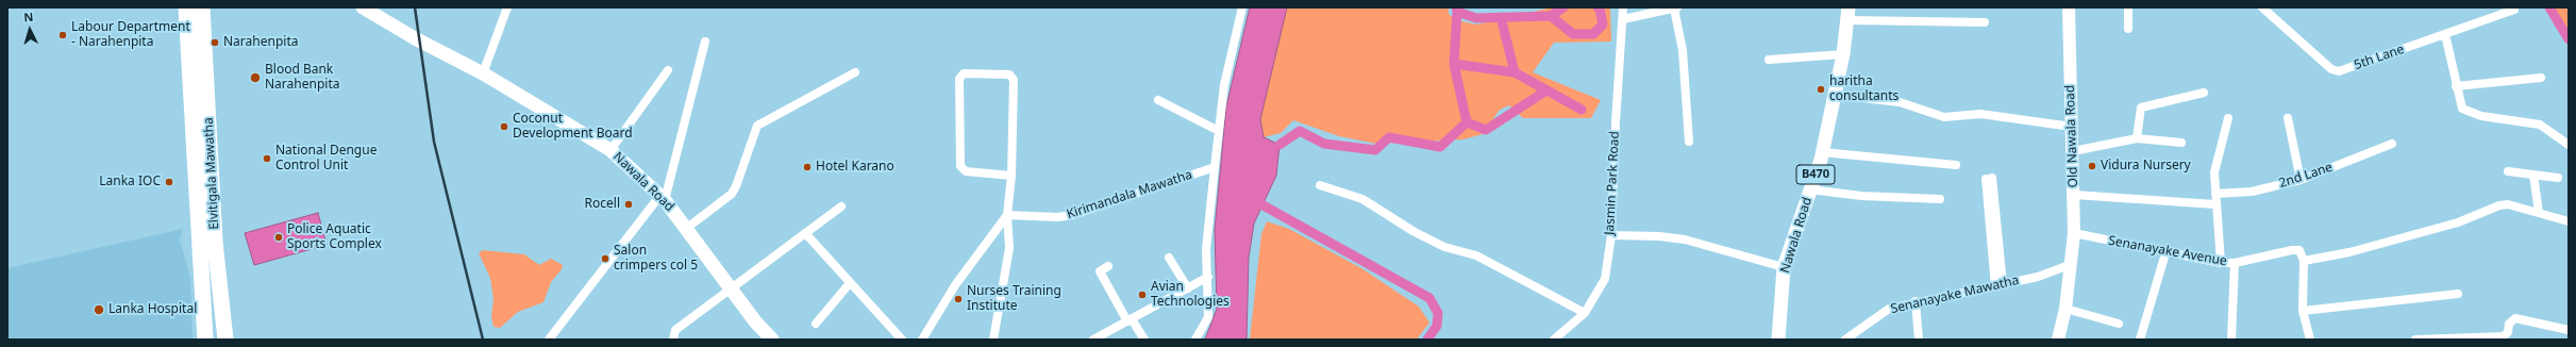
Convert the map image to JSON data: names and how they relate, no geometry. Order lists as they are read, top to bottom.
{
  "streets": {
    "highway": ["Elvitigala Mawatha"],
    "main road": ["B470", "Nawala Road"],
    "street": [
      "5th Lane",
      "Old Nawala Road",
      "2nd Lane",
      "Jasmin Park Road",
      "Kirimandala Mawatha",
      "Senanayake Avenue",
      "Senanayake Mawatha"
    ]
  },
  "crossings": [
    ["Old Nawala Road", "Senanayake Avenue"],
    ["Old Nawala Road", "Senanayake Mawatha"]
  ],
  "places": [
    "Labour Department - Narahenpita",
    "Narahenpita",
    "Blood Bank Narahenpita",
    "haritha consultants",
    "Coconut Development Board",
    "National Dengue Control Unit",
    "Vidura Nursery",
    "Hotel Karano",
    "Lanka IOC",
    "Rocell",
    "Police Aquatic Sports Complex",
    "Salon crimpers col 5",
    "Avian Technologies",
    "Nurses Training Institute",
    "Lanka Hospital"
  ],
  "north": "top"
}
